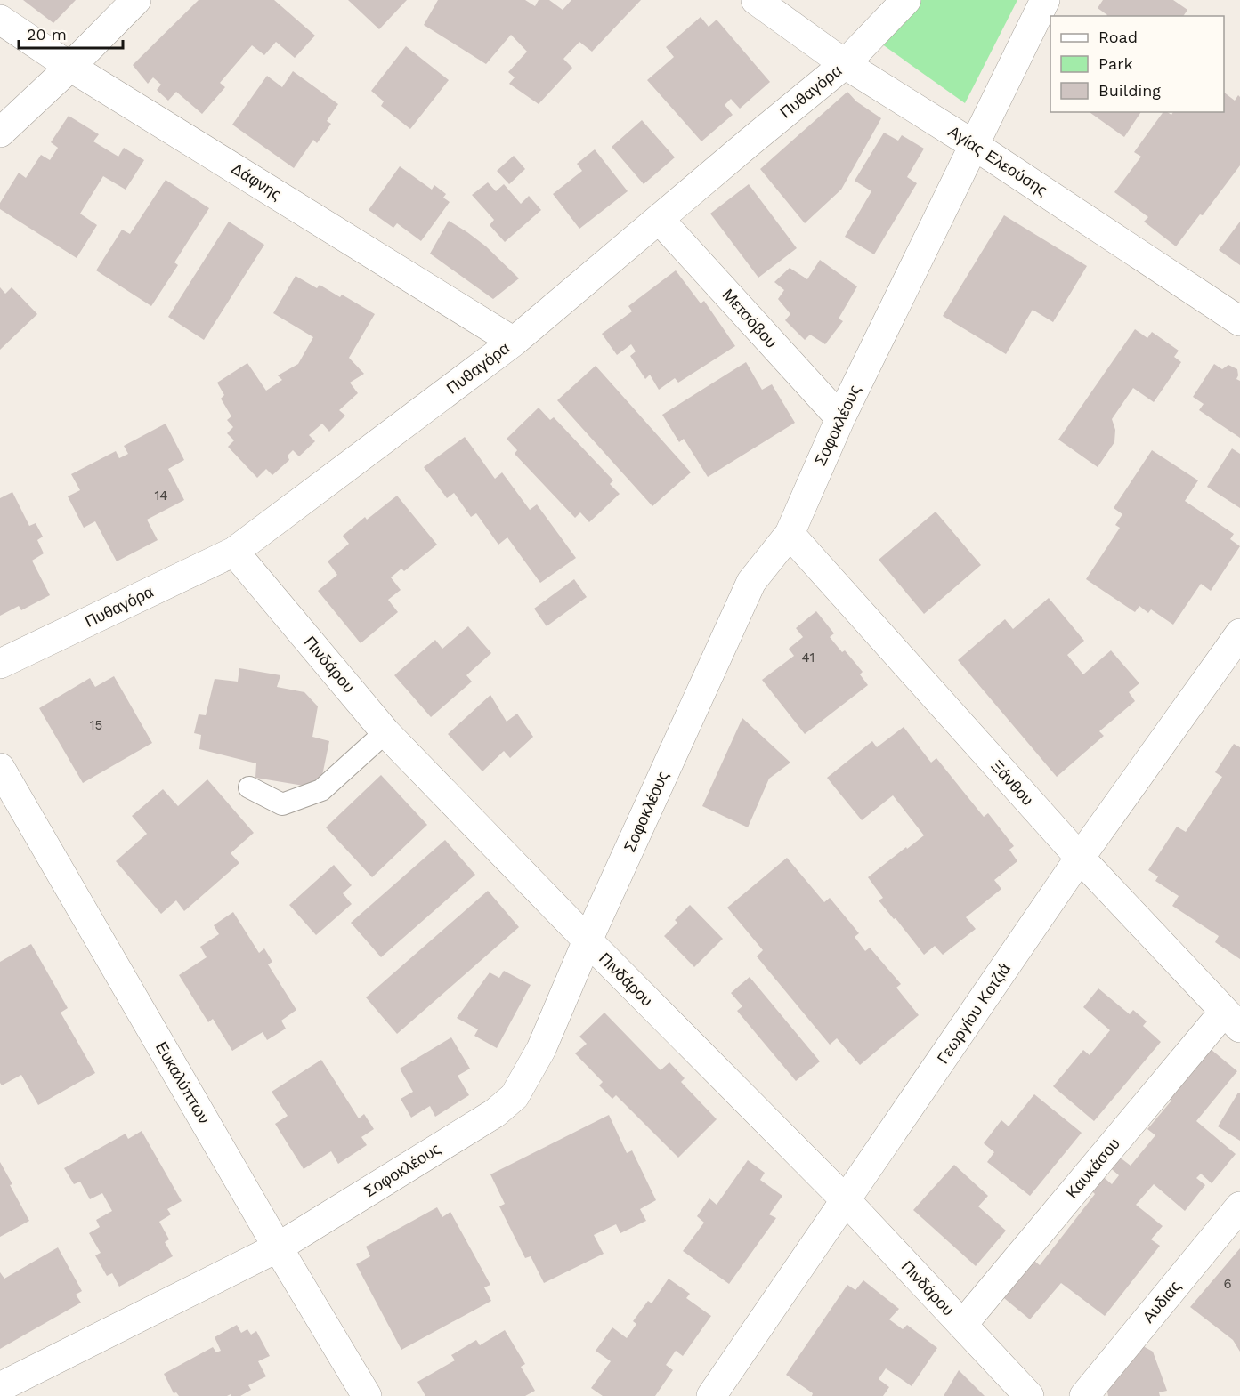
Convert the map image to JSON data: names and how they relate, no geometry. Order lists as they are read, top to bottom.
{
  "streets": {
    "street": [
      "Πυθαγόρα",
      "Αγίας Ελεούσης",
      "Δάφνης",
      "Μετσόβου",
      "Σοφοκλέους",
      "Πινδάρου",
      "Ξάνθου",
      "Γεωργίου Κοτζιά",
      "Ευκαλύπτων",
      "Καυκάσου",
      "Αυδιας"
    ]
  },
  "crossings": [
    ["Πυθαγόρα", "Αγίας Ελεούσης"],
    ["Πυθαγόρα", "Δάφνης"],
    ["Πυθαγόρα", "Μετσόβου"],
    ["Πυθαγόρα", "Πινδάρου"],
    ["Αγίας Ελεούσης", "Σοφοκλέους"],
    ["Μετσόβου", "Σοφοκλέους"],
    ["Σοφοκλέους", "Πινδάρου"],
    ["Σοφοκλέους", "Ξάνθου"],
    ["Σοφοκλέους", "Ευκαλύπτων"],
    ["Πινδάρου", "Γεωργίου Κοτζιά"],
    ["Πινδάρου", "Καυκάσου"],
    ["Ξάνθου", "Γεωργίου Κοτζιά"],
    ["Ξάνθου", "Καυκάσου"]
  ],
  "house_numbers": [
    "14",
    "41",
    "15",
    "6"
  ],
  "legend": ["Road", "Park", "Building"],
  "scale_bar": "20 m"
}
